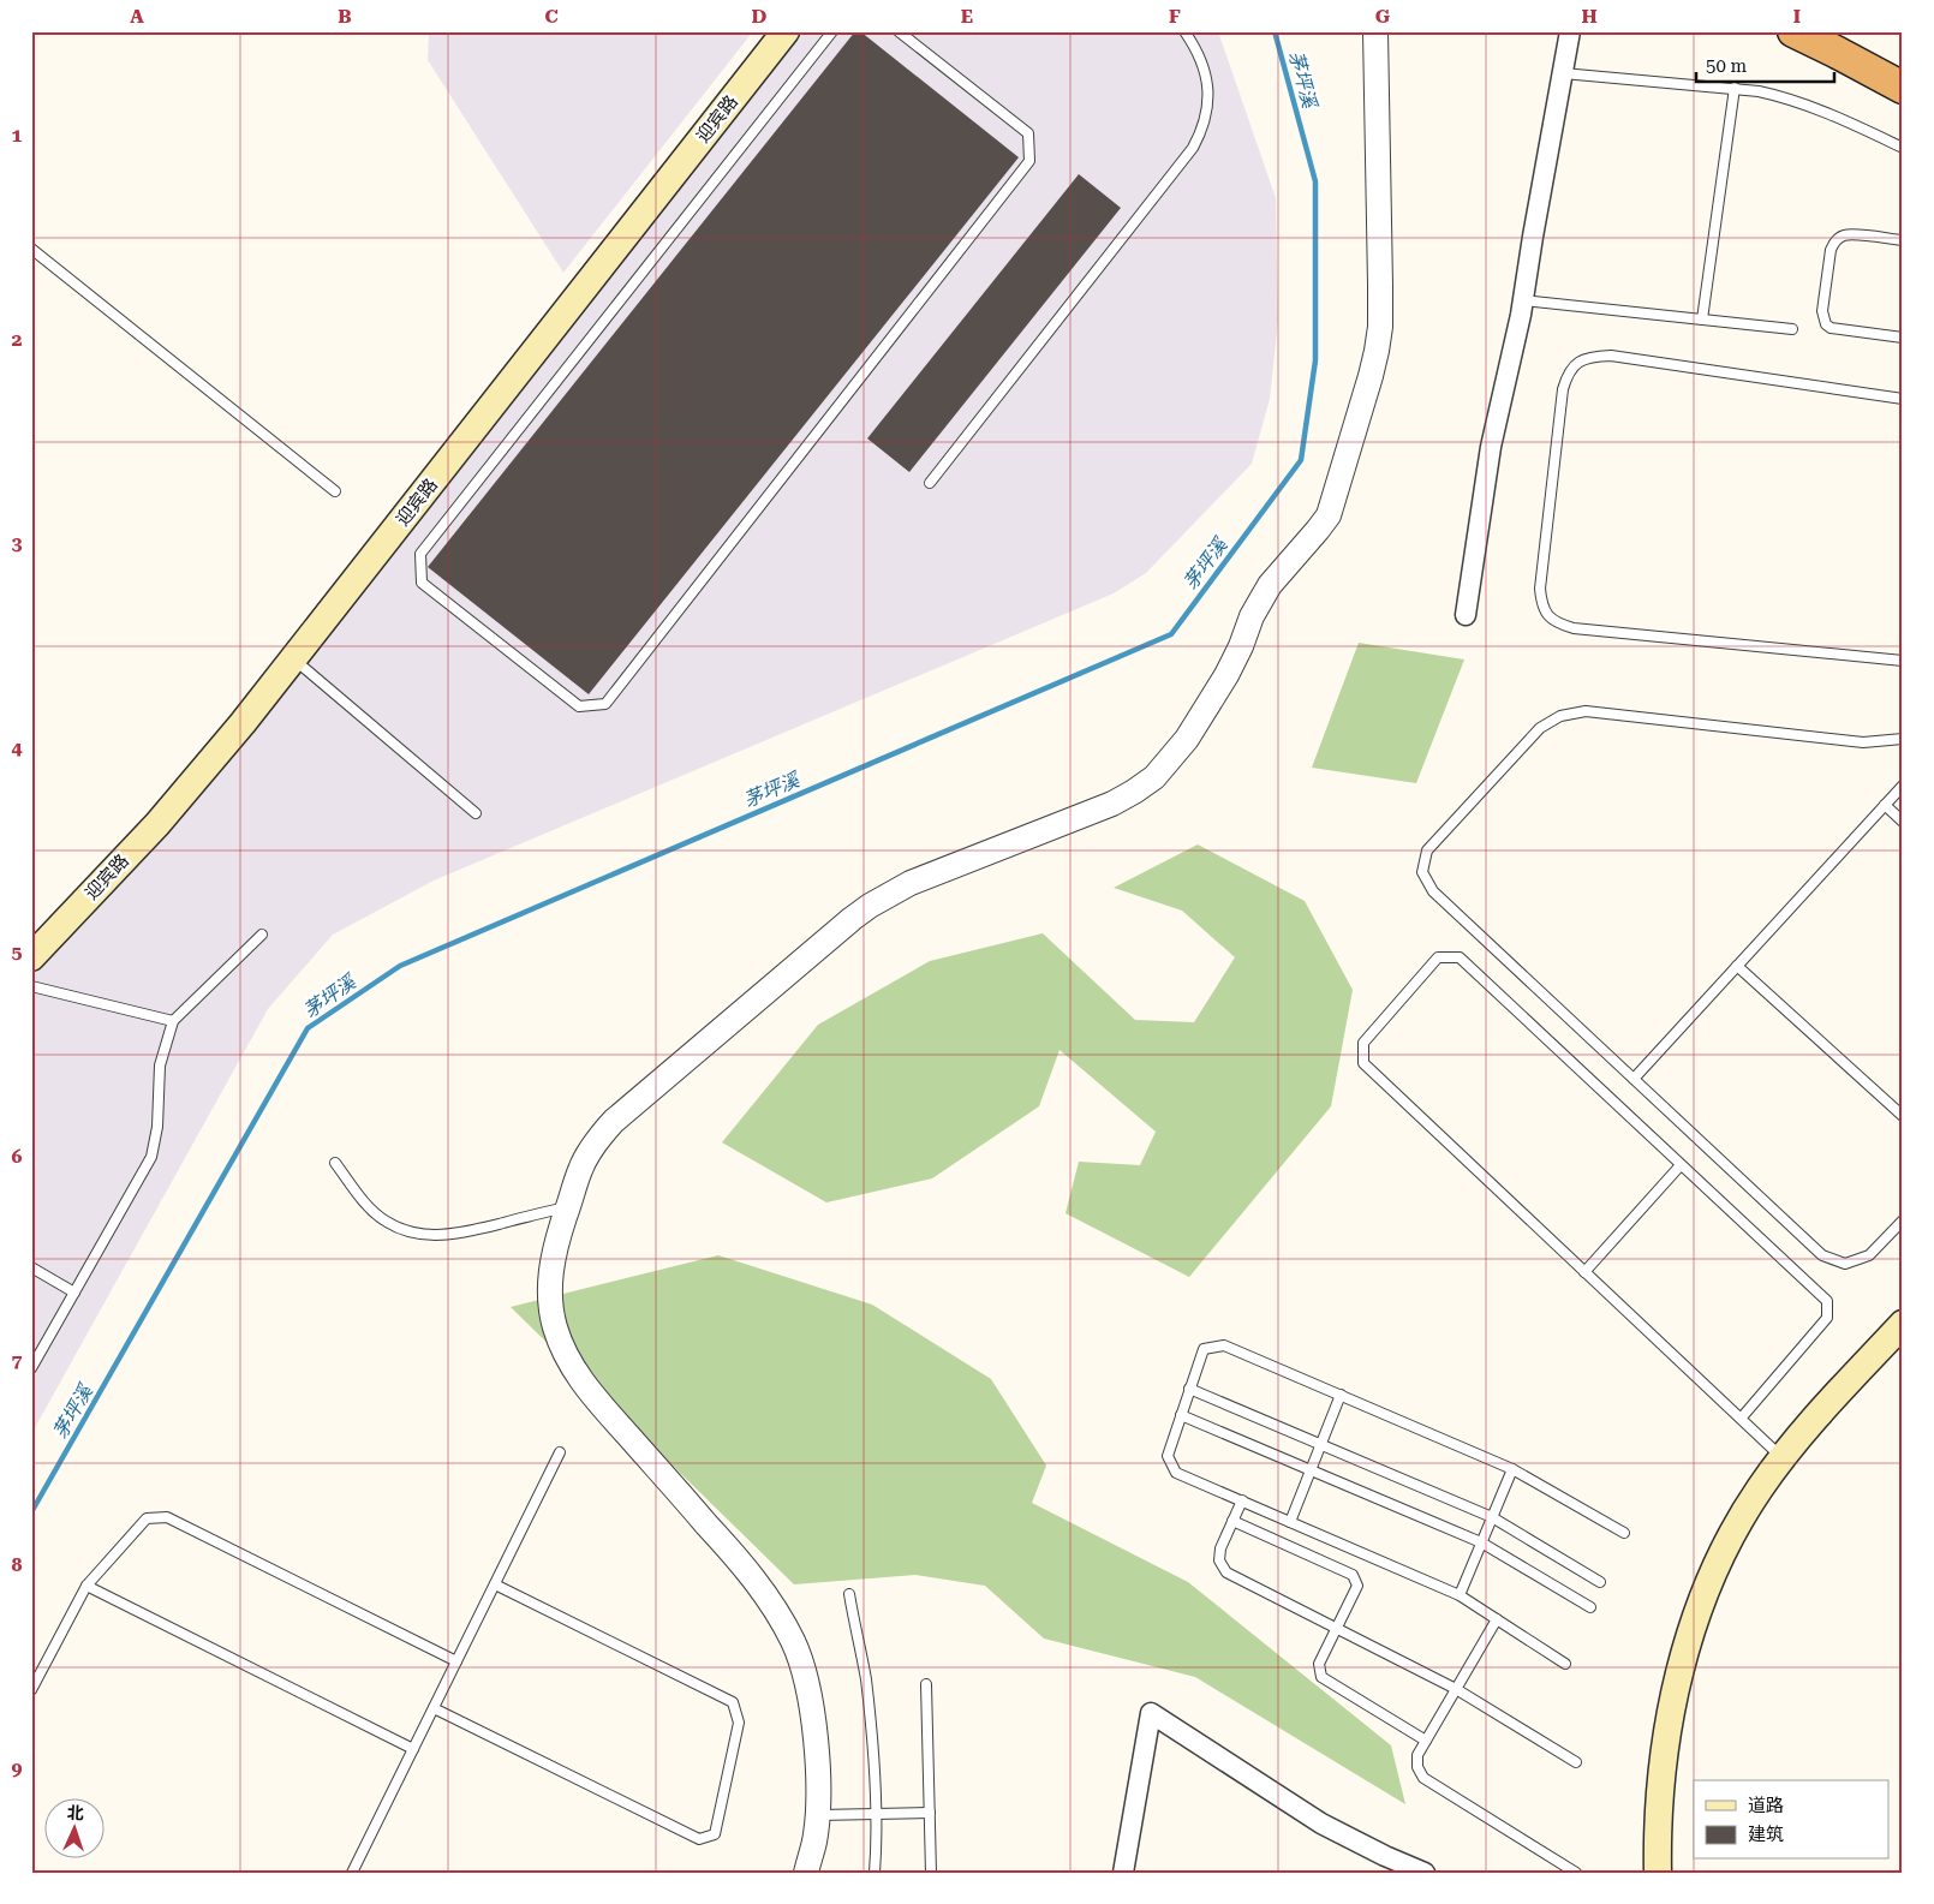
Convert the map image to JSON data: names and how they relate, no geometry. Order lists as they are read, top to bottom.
{
  "streets": {
    "main road": ["迎宾路"]
  },
  "water": ["茅坪溪"],
  "legend": ["道路", "建筑"],
  "scale_bar": "50 m",
  "north": "top",
  "grid": {
    "columns": [
      "A",
      "B",
      "C",
      "D",
      "E",
      "F",
      "G",
      "H",
      "I"
    ],
    "rows": [
      "1",
      "2",
      "3",
      "4",
      "5",
      "6",
      "7",
      "8",
      "9"
    ]
  }
}
